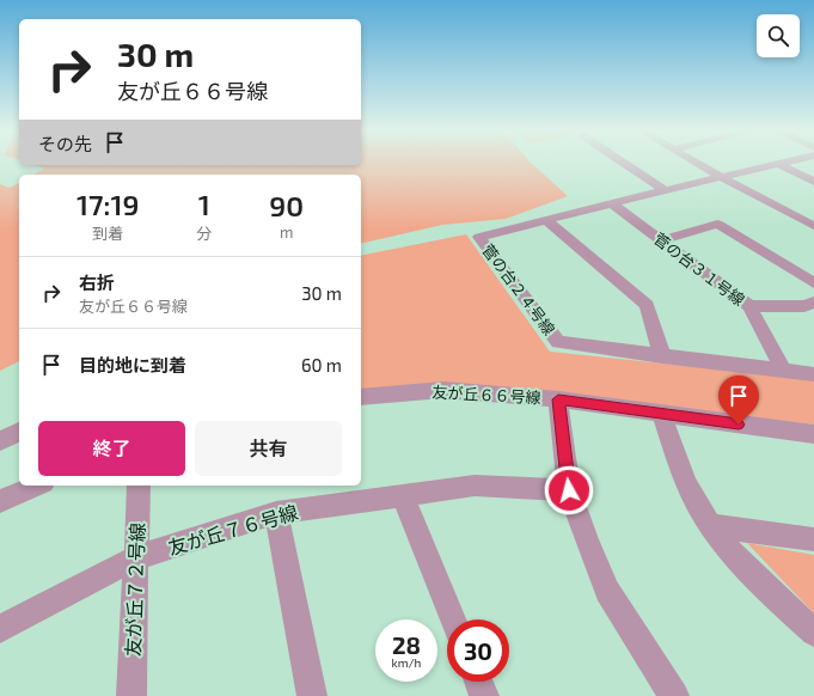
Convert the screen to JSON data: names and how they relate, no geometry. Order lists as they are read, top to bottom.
{
  "streets": {
    "street": [
      "菅の台３１号線",
      "菅の台２４号線",
      "友が丘６６号線",
      "友が丘７６号線",
      "友が丘７２号線"
    ]
  },
  "crossings": [
    ["菅の台３１号線", "菅の台２４号線"],
    ["友が丘７６号線", "友が丘７２号線"]
  ],
  "page": {
    "turn": ["30 m", "友が丘６６号線"],
    "then": "その先",
    "eta": [
      "17:19",
      "到着",
      "1",
      "分",
      "90",
      "m"
    ],
    "list": [
      {
        "name": "右折",
        "note": "友が丘６６号線",
        "value": "30 m"
      },
      {
        "name": "目的地に到着",
        "value": "60 m"
      }
    ],
    "buttons": ["終了", "共有"],
    "speed": "28 km/h",
    "limit": "30"
  }
}
